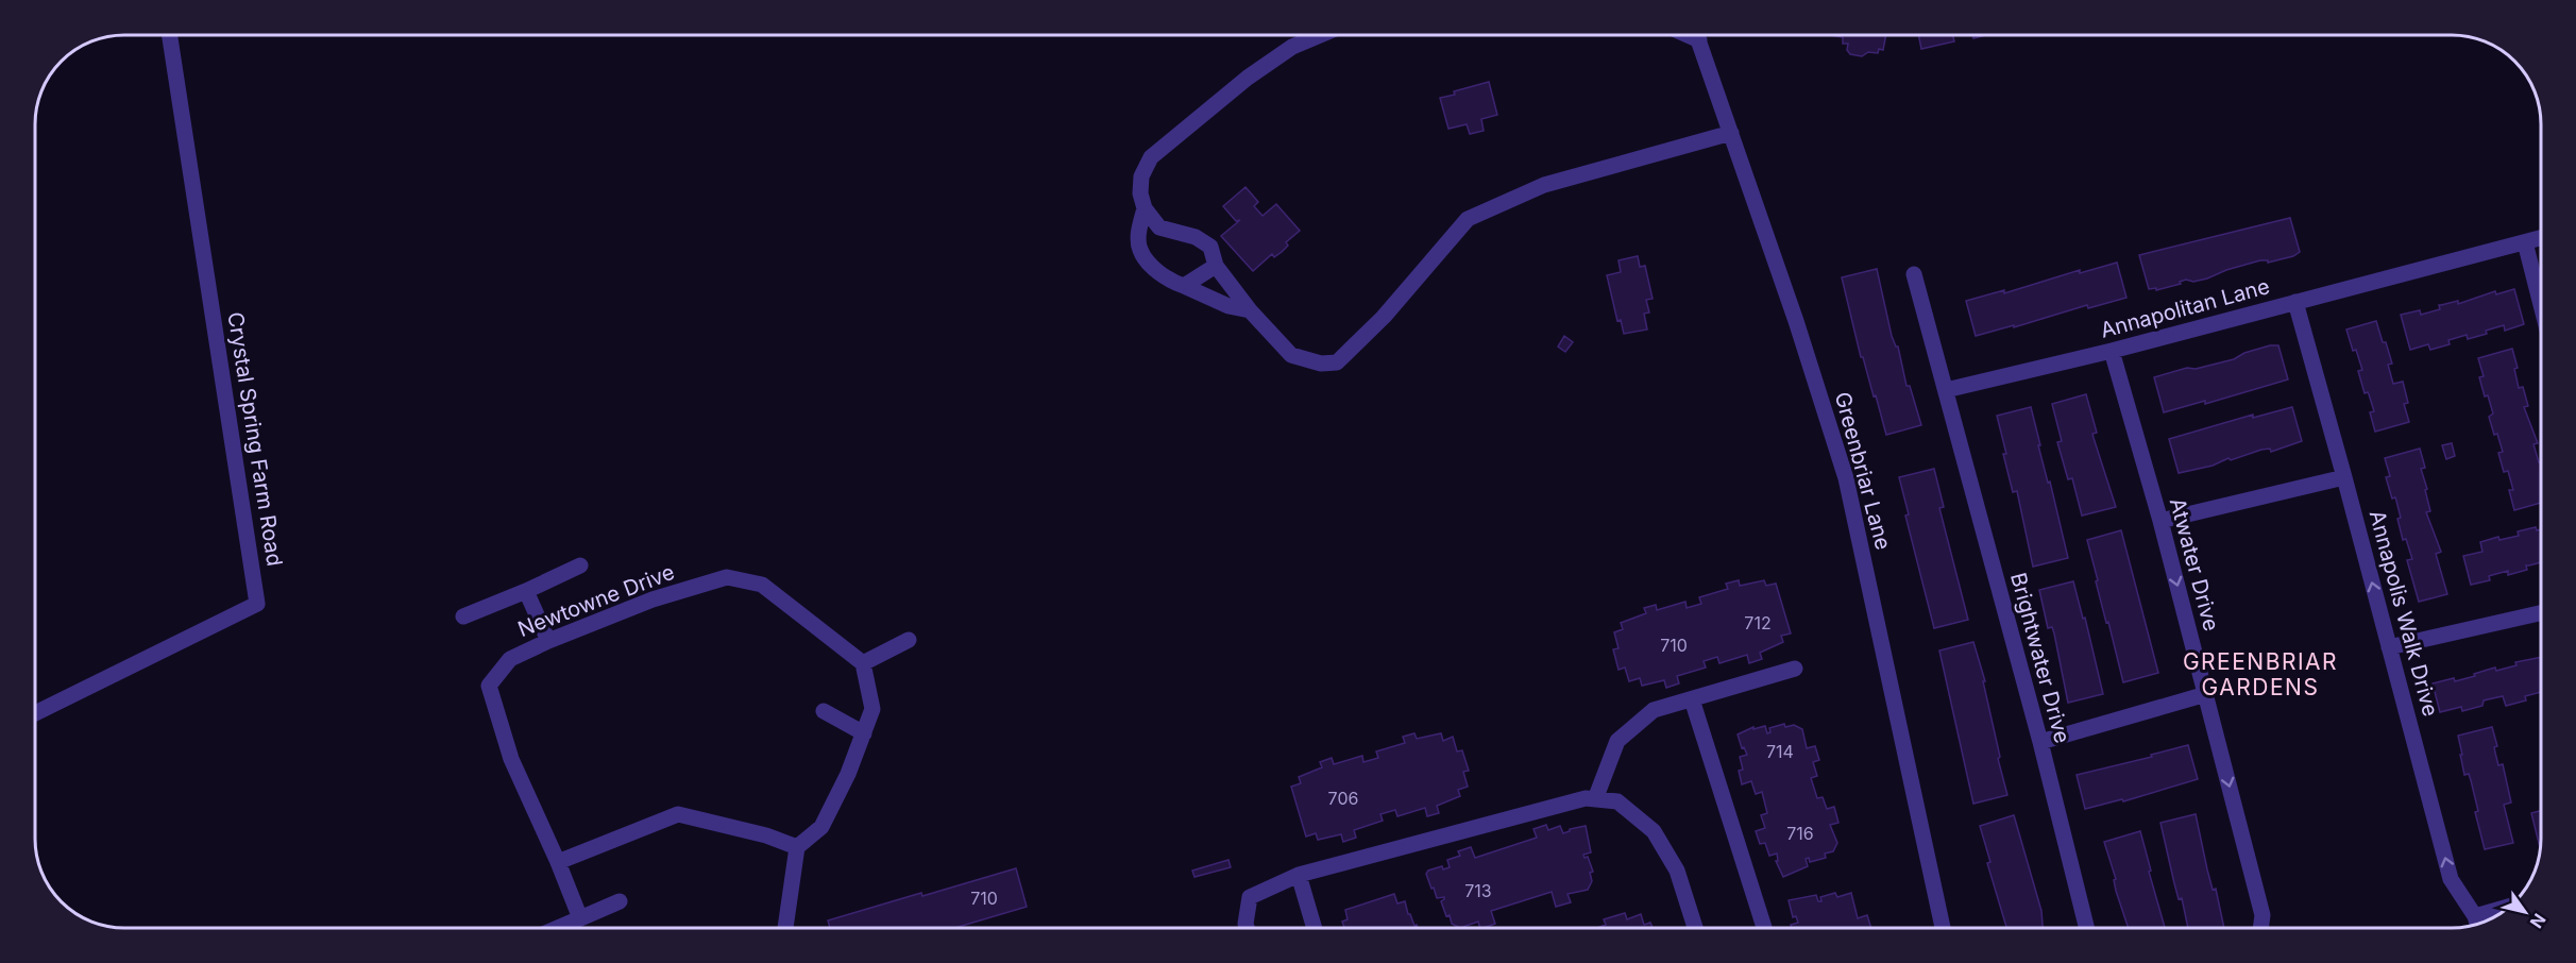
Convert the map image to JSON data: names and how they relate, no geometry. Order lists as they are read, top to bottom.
{
  "streets": {
    "street": [
      "Annapolitan Lane",
      "Crystal Spring Farm Road",
      "Greenbriar Lane",
      "Atwater Drive",
      "Newtowne Drive",
      "Annapolis Walk Drive",
      "Brightwater Drive"
    ]
  },
  "crossings": [
    ["Annapolitan Lane", "Atwater Drive"],
    ["Annapolitan Lane", "Annapolis Walk Drive"],
    ["Annapolitan Lane", "Brightwater Drive"]
  ],
  "one_way": ["Atwater Drive", "Annapolis Walk Drive"],
  "districts": ["GREENBRIAR GARDENS"],
  "house_numbers": [
    "712",
    "710",
    "714",
    "706",
    "716",
    "713",
    "710"
  ],
  "north": "bottom right"
}
